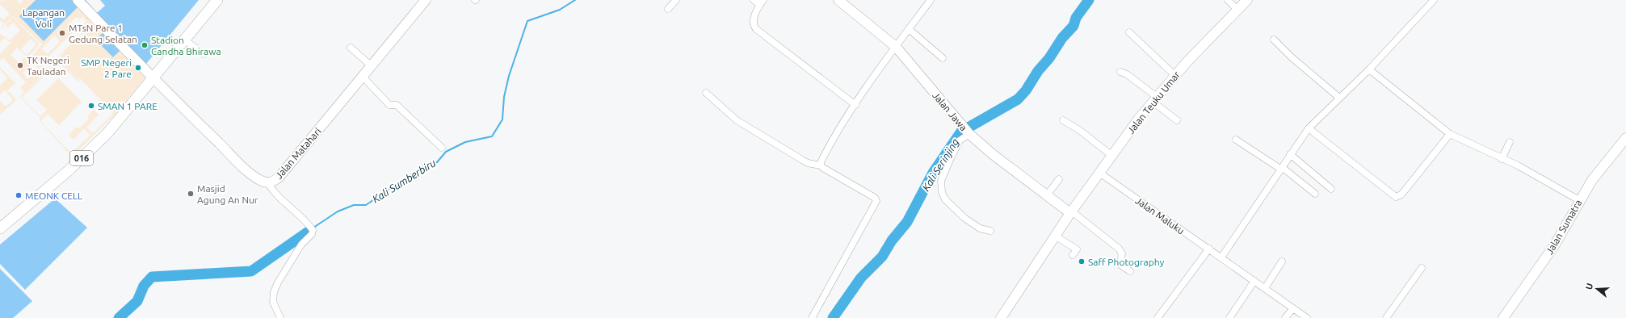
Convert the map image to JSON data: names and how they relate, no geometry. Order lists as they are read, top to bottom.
{
  "streets": {
    "main road": ["016"],
    "street": [
      "Jalan Teuku Umar",
      "Jalan Jawa",
      "Jalan Matahari",
      "Jalan Maluku",
      "Jalan Sumatra"
    ]
  },
  "crossings": [
    ["Jalan Teuku Umar", "Jalan Jawa"],
    ["Jalan Teuku Umar", "Jalan Maluku"],
    ["Jalan Matahari", "016"]
  ],
  "water": ["Kali Serinjing", "Kali Sumberbiru"],
  "parks": ["Lapangan Voli"],
  "places": [
    "MTsN Pare 1 Gedung Selatan",
    "Stadion Candha Bhirawa",
    "TK Negeri Tauladan",
    "SMP Negeri 2 Pare",
    "SMAN 1 PARE",
    "Masjid Agung An Nur",
    "MEONK CELL",
    "Saff Photography"
  ],
  "north": "left"
}
